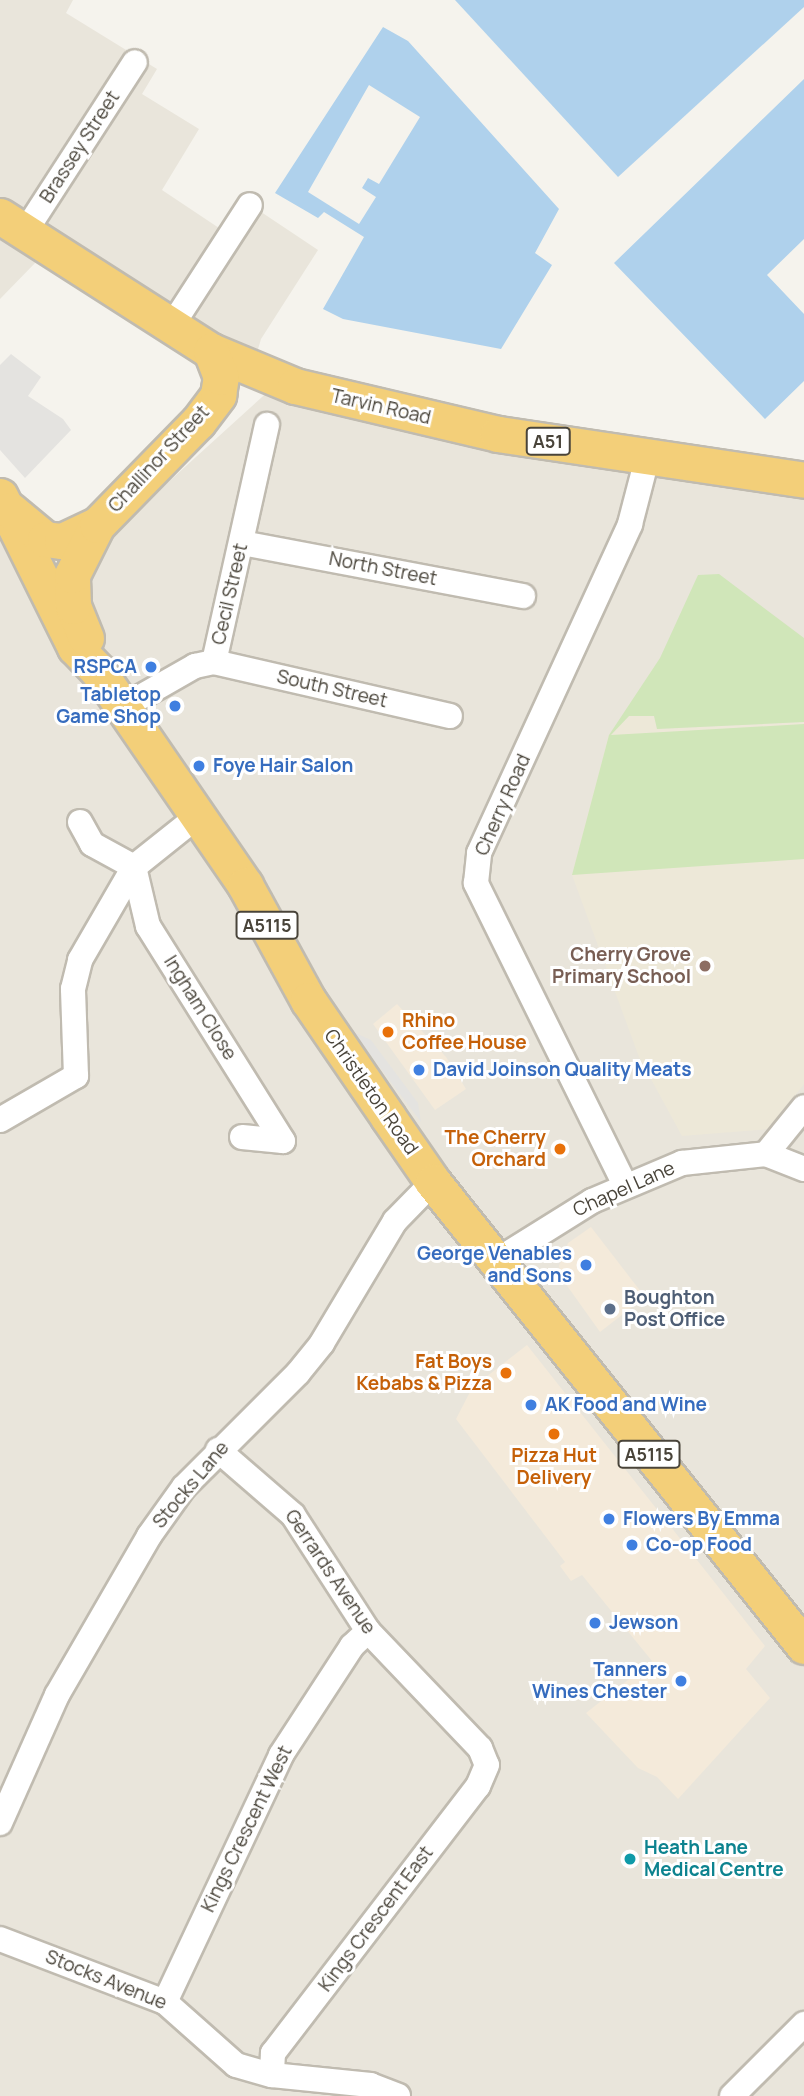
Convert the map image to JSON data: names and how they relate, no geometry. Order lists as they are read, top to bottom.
{
  "streets": {
    "highway": [
      "Tarvin Road",
      "A51",
      "Challinor Street",
      "A5115",
      "Christleton Road"
    ],
    "street": [
      "Brassey Street",
      "North Street",
      "Cecil Street",
      "South Street",
      "Cherry Road",
      "Ingham Close",
      "Chapel Lane",
      "Stocks Lane",
      "Gerrards Avenue",
      "Kings Crescent West",
      "Kings Crescent East",
      "Stocks Avenue"
    ]
  },
  "crossings": [
    ["Brassey Street", "Tarvin Road"],
    ["Tarvin Road", "Challinor Street"],
    ["Tarvin Road", "Cherry Road"],
    ["Challinor Street", "Christleton Road"],
    ["North Street", "Cecil Street"],
    ["Cecil Street", "South Street"],
    ["Cecil Street", "Christleton Road"],
    ["Cherry Road", "Chapel Lane"],
    ["Christleton Road", "Chapel Lane"],
    ["Christleton Road", "Stocks Lane"],
    ["Stocks Lane", "Gerrards Avenue"],
    ["Gerrards Avenue", "Kings Crescent West"],
    ["Gerrards Avenue", "Kings Crescent East"],
    ["Kings Crescent West", "Stocks Avenue"],
    ["Kings Crescent East", "Stocks Avenue"]
  ],
  "places": [
    "RSPCA",
    "Tabletop Game Shop",
    "Foye Hair Salon",
    "Cherry Grove Primary School",
    "Rhino Coffee House",
    "David Joinson Quality Meats",
    "The Cherry Orchard",
    "George Venables and Sons",
    "Boughton Post Office",
    "Fat Boys Kebabs & Pizza",
    "AK Food and Wine",
    "Pizza Hut Delivery",
    "Flowers By Emma",
    "Co-op Food",
    "Jewson",
    "Tanners Wines Chester",
    "Heath Lane Medical Centre"
  ]
}
